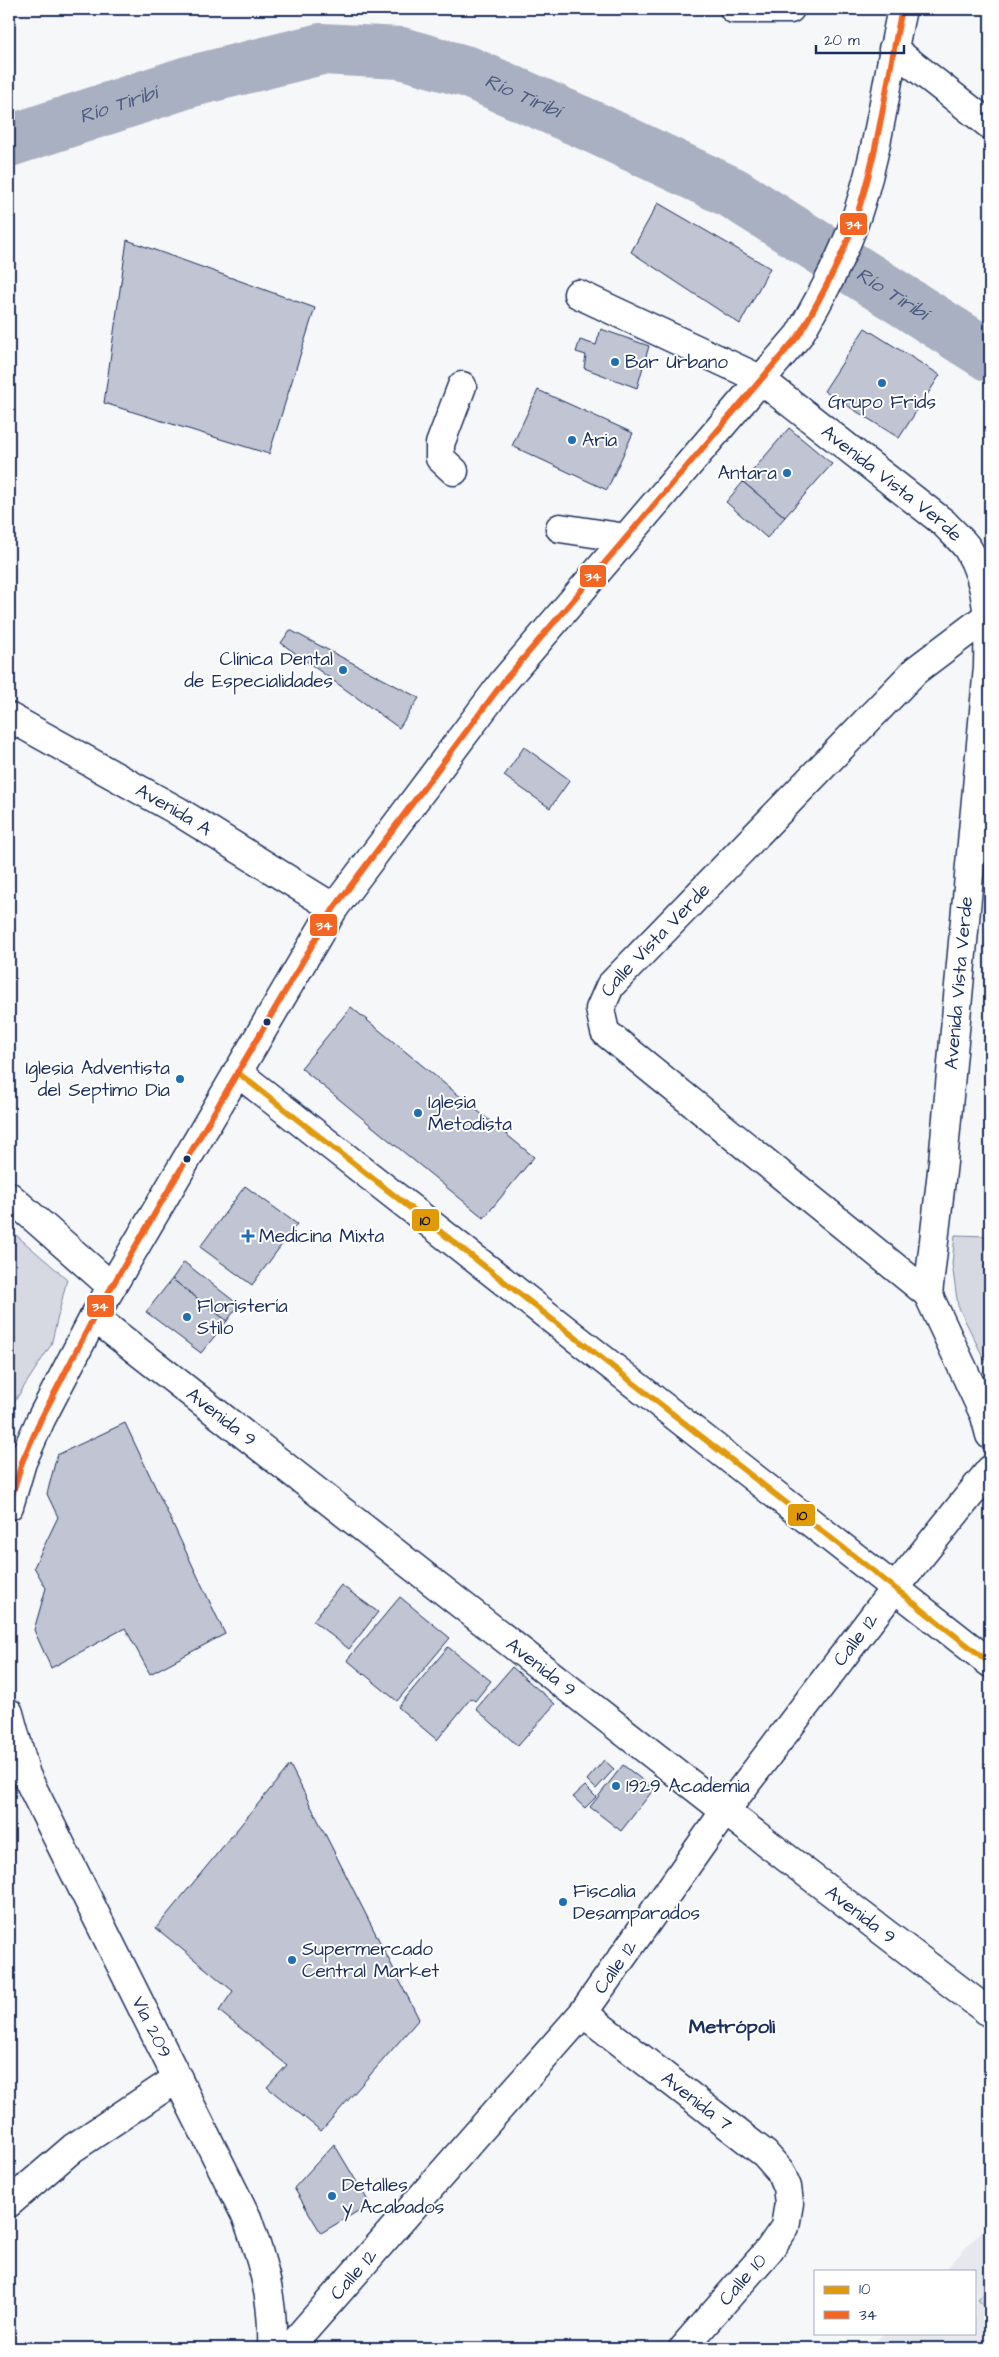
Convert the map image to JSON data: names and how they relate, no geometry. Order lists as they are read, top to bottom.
{
  "streets": {
    "street": [
      "Avenida Vista Verde",
      "Avenida A",
      "Calle Vista Verde",
      "Avenida 9",
      "Calle 12",
      "Vía 209",
      "Avenida 7",
      "Calle 10"
    ]
  },
  "crossings": [
    ["Avenida Vista Verde", "Calle Vista Verde"],
    ["Avenida 9", "Calle 12"],
    ["Calle 12", "Avenida 7"],
    ["Avenida 7", "Calle 10"]
  ],
  "districts": ["Metrópoli"],
  "water": ["Río Tiribí"],
  "places": {
    "other": [
      "Bar Urbano",
      "Grupo Frids",
      "Aria",
      "Antara",
      "Clínica Dental de Especialidades",
      "Iglesia Adventista del Septimo Dia",
      "Iglesia Metodista",
      "Floristería Stilo",
      "1929 Academia",
      "Fiscalia Desamparados",
      "Supermercado Central Market",
      "Detalles y Acabados"
    ],
    "health": ["Medicina Mixta"]
  },
  "lines": ["transit line 34", "transit line 10"],
  "legend": ["10", "34"],
  "scale_bar": "20 m"
}
